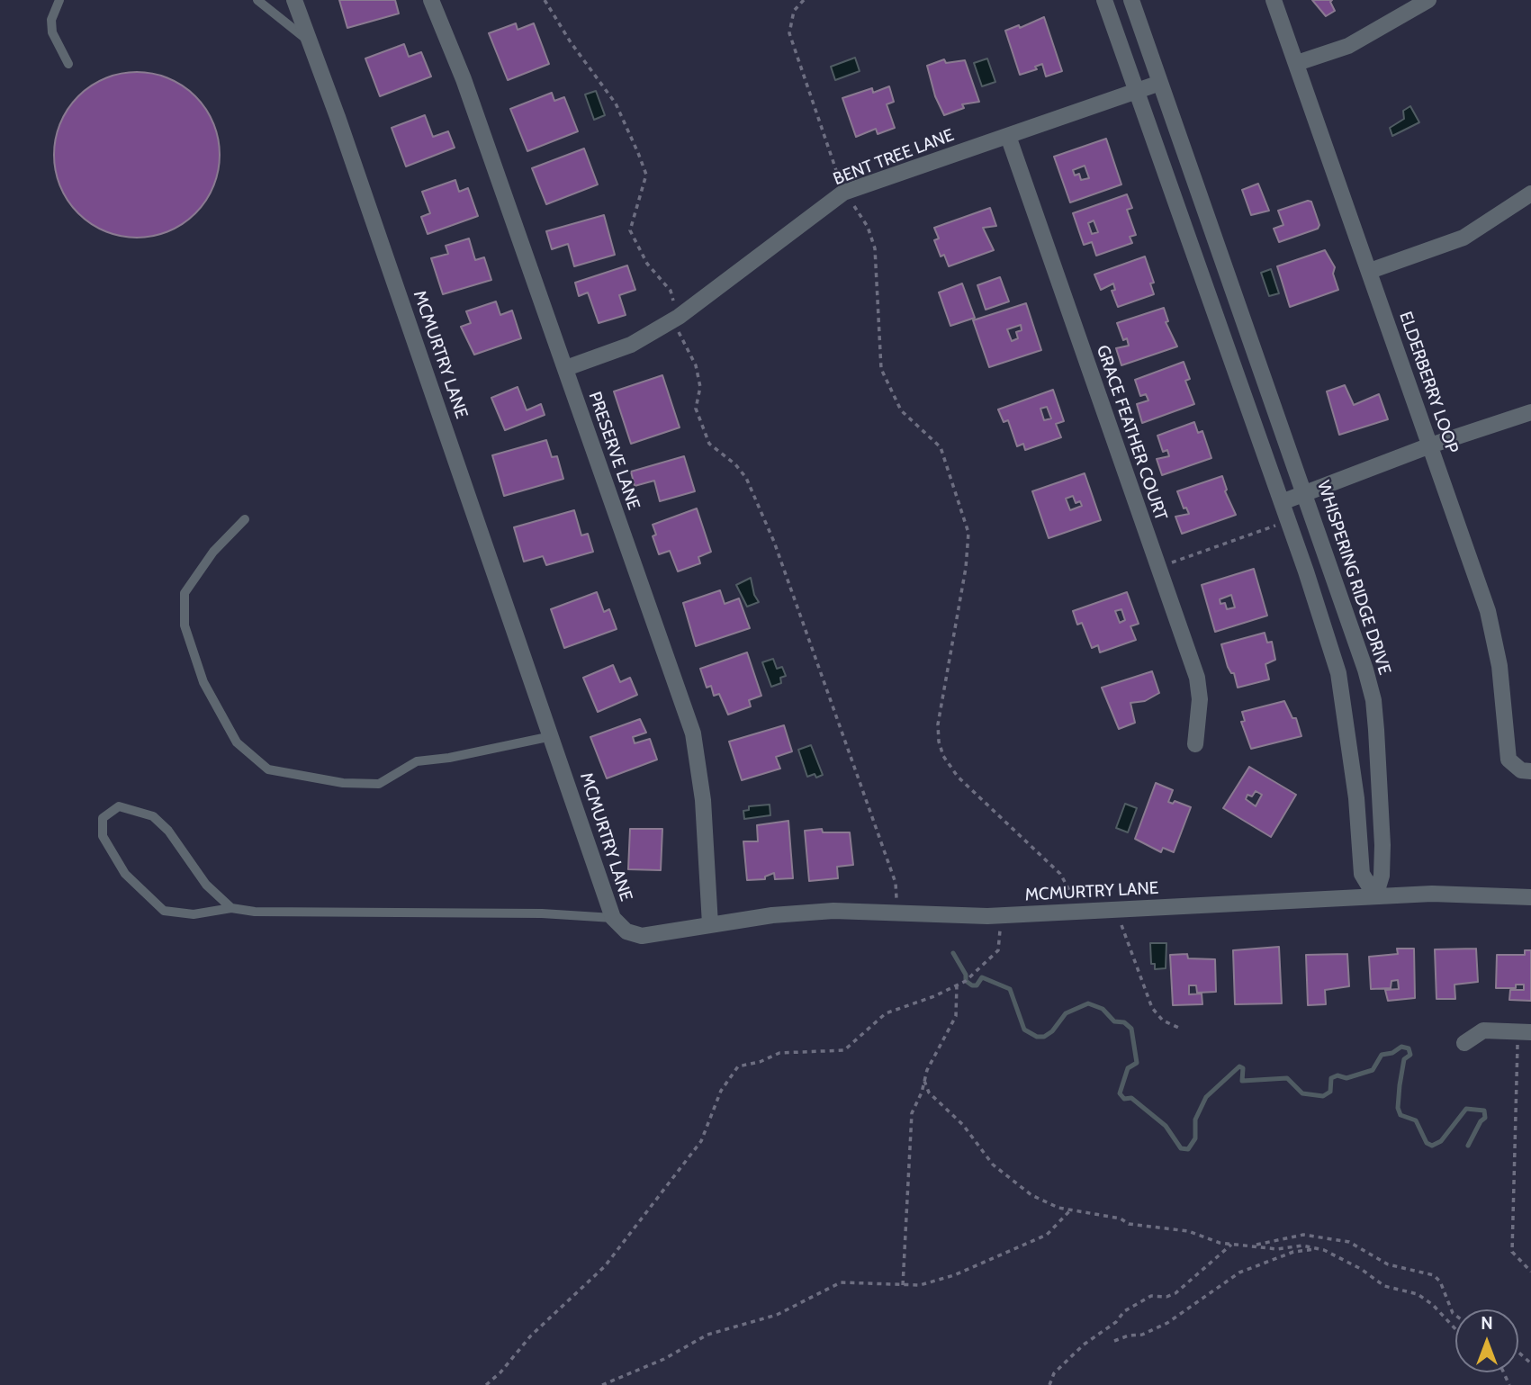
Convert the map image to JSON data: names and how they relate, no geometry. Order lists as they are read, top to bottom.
{
  "streets": {
    "street": [
      "BENT TREE LANE",
      "MCMURTRY LANE",
      "ELDERBERRY LOOP",
      "GRACE FEATHER COURT",
      "PRESERVE LANE",
      "WHISPERING RIDGE DRIVE"
    ]
  },
  "crossings": [
    ["BENT TREE LANE", "GRACE FEATHER COURT"],
    ["BENT TREE LANE", "PRESERVE LANE"],
    ["BENT TREE LANE", "WHISPERING RIDGE DRIVE"],
    ["MCMURTRY LANE", "PRESERVE LANE"],
    ["MCMURTRY LANE", "WHISPERING RIDGE DRIVE"]
  ],
  "north": "top"
}
